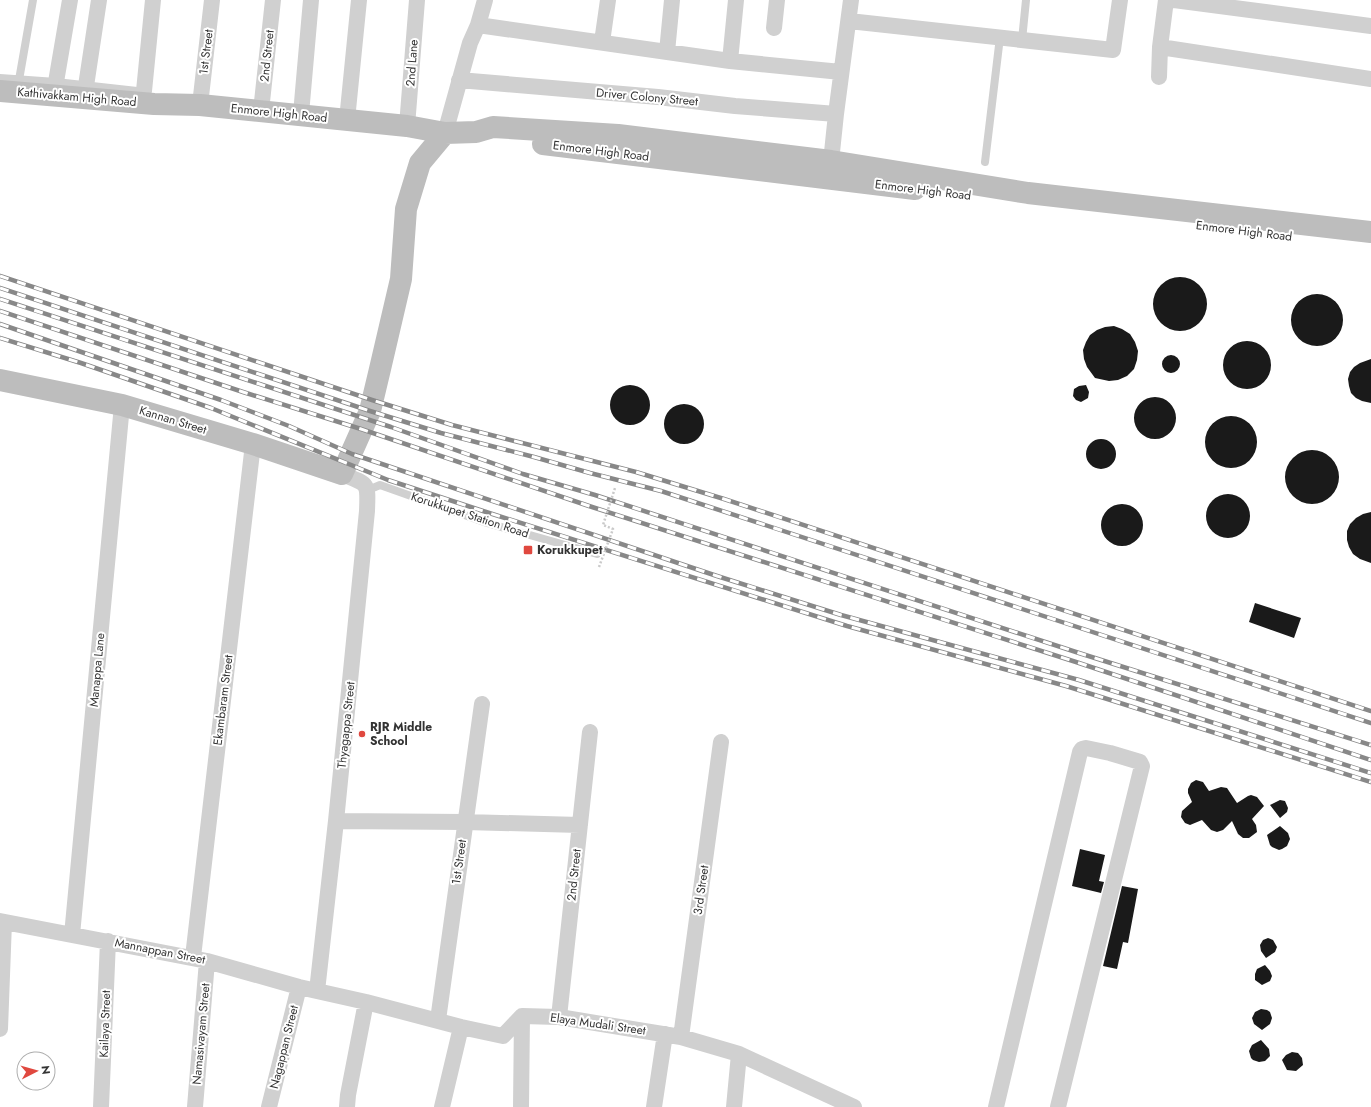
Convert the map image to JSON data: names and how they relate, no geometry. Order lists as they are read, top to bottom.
{
  "streets": {
    "main road": ["Kathivakkam High Road", "Enmore High Road", "Kannan Street"],
    "street": [
      "1st Street",
      "2nd Street",
      "2nd Lane",
      "Driver Colony Street",
      "Manappa Lane",
      "Ekambaram Street",
      "Thyagappa Street",
      "3rd Street",
      "Mannappan Street",
      "Kailaya Street",
      "Elaya Mudali Street",
      "Namasivayam Street",
      "Nagappan Street"
    ],
    "lane": ["Korukkupet Station Road"]
  },
  "crossings": [
    ["1st Street", "Enmore High Road"],
    ["2nd Street", "Enmore High Road"],
    ["2nd Street", "Elaya Mudali Street"],
    ["2nd Lane", "Enmore High Road"],
    ["Kathivakkam High Road", "Enmore High Road"],
    ["Kannan Street", "Manappa Lane"],
    ["Kannan Street", "Ekambaram Street"],
    ["Korukkupet Station Road", "Thyagappa Street"],
    ["Manappa Lane", "Mannappan Street"],
    ["Ekambaram Street", "Mannappan Street"],
    ["Ekambaram Street", "Namasivayam Street"],
    ["Thyagappa Street", "Mannappan Street"],
    ["3rd Street", "Elaya Mudali Street"],
    ["Mannappan Street", "Kailaya Street"],
    ["Mannappan Street", "Namasivayam Street"],
    ["Mannappan Street", "Nagappan Street"]
  ],
  "places": {
    "transit": ["Korukkupet"],
    "other": ["RJR Middle School"]
  },
  "north": "right"
}
